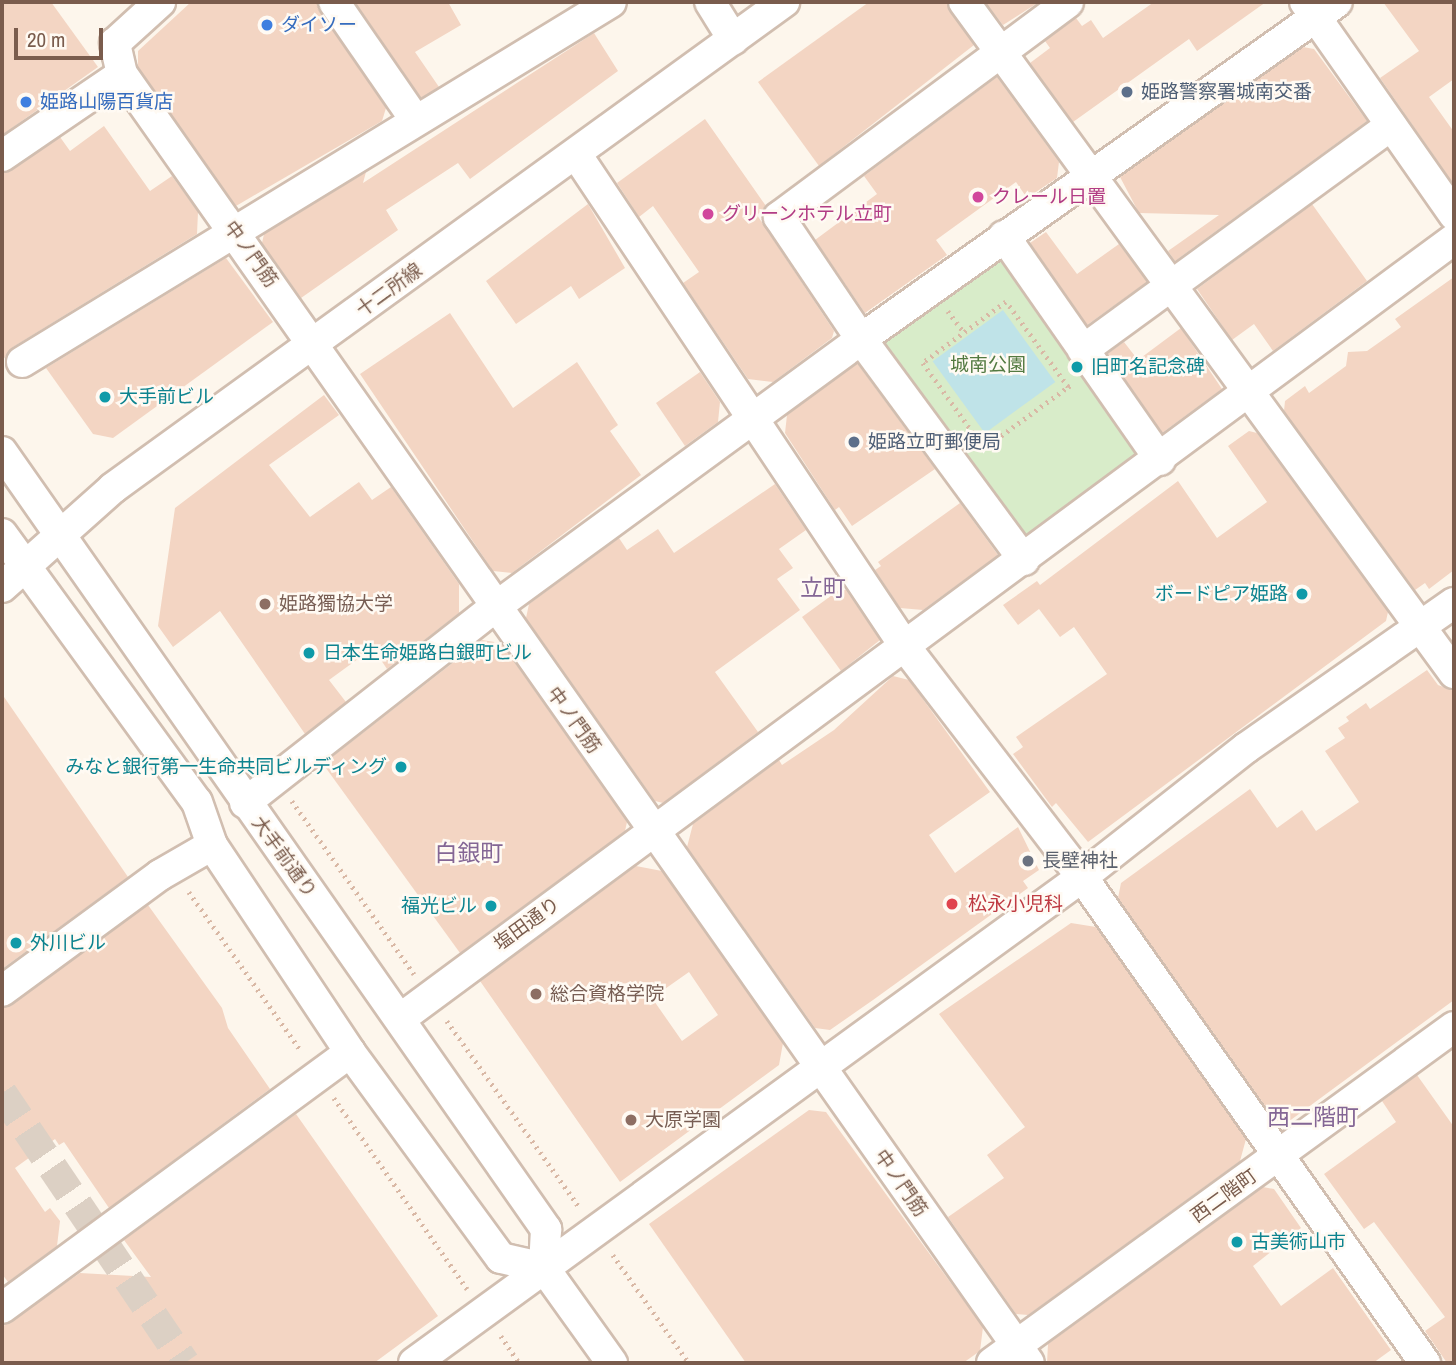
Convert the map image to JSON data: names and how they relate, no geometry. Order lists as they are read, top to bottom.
{
  "streets": {
    "street": [
      "中ノ門筋",
      "十二所線",
      "大手前通り",
      "塩田通り",
      "西二階町"
    ]
  },
  "crossings": [
    ["中ノ門筋", "十二所線"],
    ["中ノ門筋", "塩田通り"],
    ["中ノ門筋", "西二階町"],
    ["十二所線", "大手前通り"],
    ["大手前通り", "塩田通り"]
  ],
  "districts": ["立町", "白銀町", "西二階町"],
  "parks": ["城南公園"],
  "places": [
    "ダイソー",
    "姫路警察署城南交番",
    "姫路山陽百貨店",
    "クレール日置",
    "グリーンホテル立町",
    "旧町名記念碑",
    "大手前ビル",
    "姫路立町郵便局",
    "ボードピア姫路",
    "姫路獨協大学",
    "日本生命姫路白銀町ビル",
    "みなと銀行第一生命共同ビルディング",
    "長壁神社",
    "松永小児科",
    "福光ビル",
    "外川ビル",
    "総合資格学院",
    "大原学園",
    "古美術山市"
  ],
  "scale_bar": "20 m"
}
